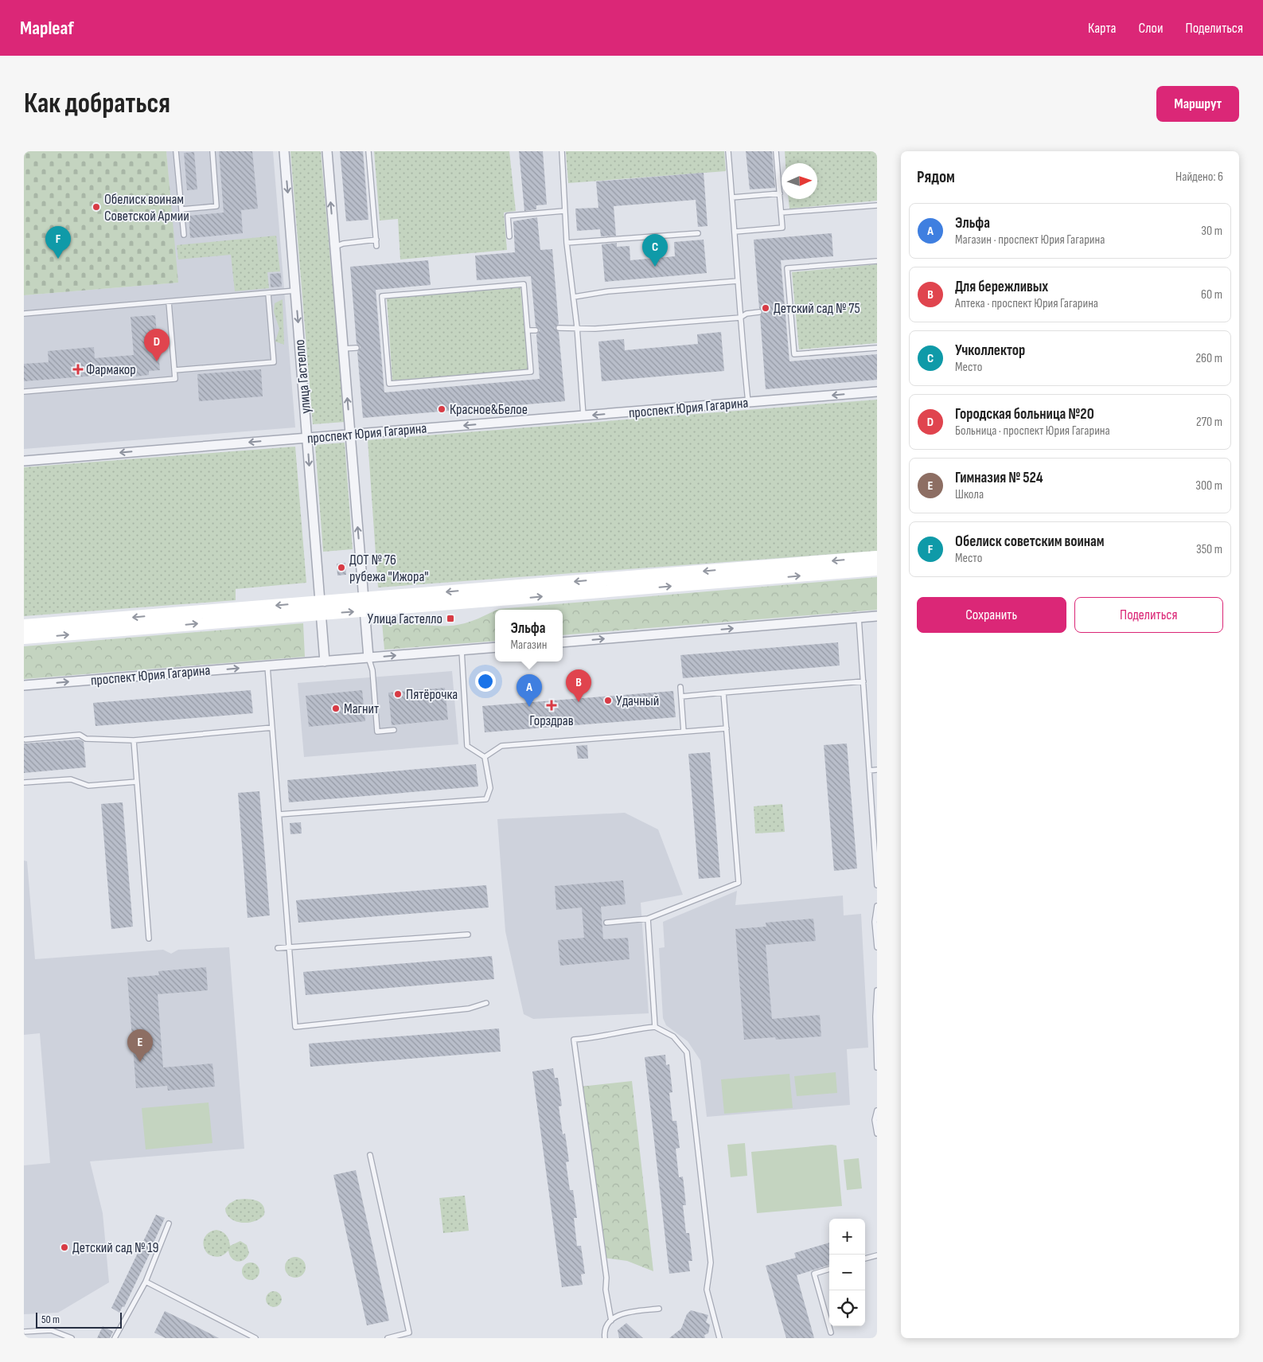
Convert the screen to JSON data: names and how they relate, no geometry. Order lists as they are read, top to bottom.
{
  "streets": {
    "street": ["улица Гастелло", "проспект Юрия Гагарина"]
  },
  "crossings": [
    ["улица Гастелло", "проспект Юрия Гагарина"]
  ],
  "places": {
    "other": [
      "Обелиск воинам Советской Армии",
      "Детский сад № 75",
      "Красное&Белое",
      "ДОТ № 76 рубежа \"Ижора\"",
      "Пятёрочка",
      "Удачный",
      "Магнит",
      "Детский сад № 19"
    ],
    "health": ["Фармакор", "Горздрав"],
    "transit": ["Улица Гастелло"]
  },
  "scale_bar": "50 m",
  "north": "right",
  "page": {
    "header": "Mapleaf",
    "nav": ["Карта", "Слои", "Поделиться"],
    "buttons": [
      "Маршрут",
      ["Сохранить", "Поделиться"]
    ],
    "title": "Как добраться",
    "heading": ["Рядом", "Найдено: 6"],
    "list": [
      {
        "mark": "A",
        "name": "Эльфа",
        "note": "Магазин · проспект Юрия Гагарина",
        "value": "30 m"
      },
      {
        "mark": "B",
        "name": "Для бережливых",
        "note": "Аптека · проспект Юрия Гагарина",
        "value": "60 m"
      },
      {
        "mark": "C",
        "name": "Учколлектор",
        "note": "Место",
        "value": "260 m"
      },
      {
        "mark": "D",
        "name": "Городская больница №20",
        "note": "Больница · проспект Юрия Гагарина",
        "value": "270 m"
      },
      {
        "mark": "E",
        "name": "Гимназия № 524",
        "note": "Школа",
        "value": "300 m"
      },
      {
        "mark": "F",
        "name": "Обелиск советским воинам",
        "note": "Место",
        "value": "350 m"
      }
    ],
    "pins": [
      "F",
      "C",
      "D",
      "B",
      "A",
      "E"
    ],
    "popup": ["Эльфа", "Магазин"],
    "map_buttons": ["+", "−"],
    "scale": "50 m"
  }
}
